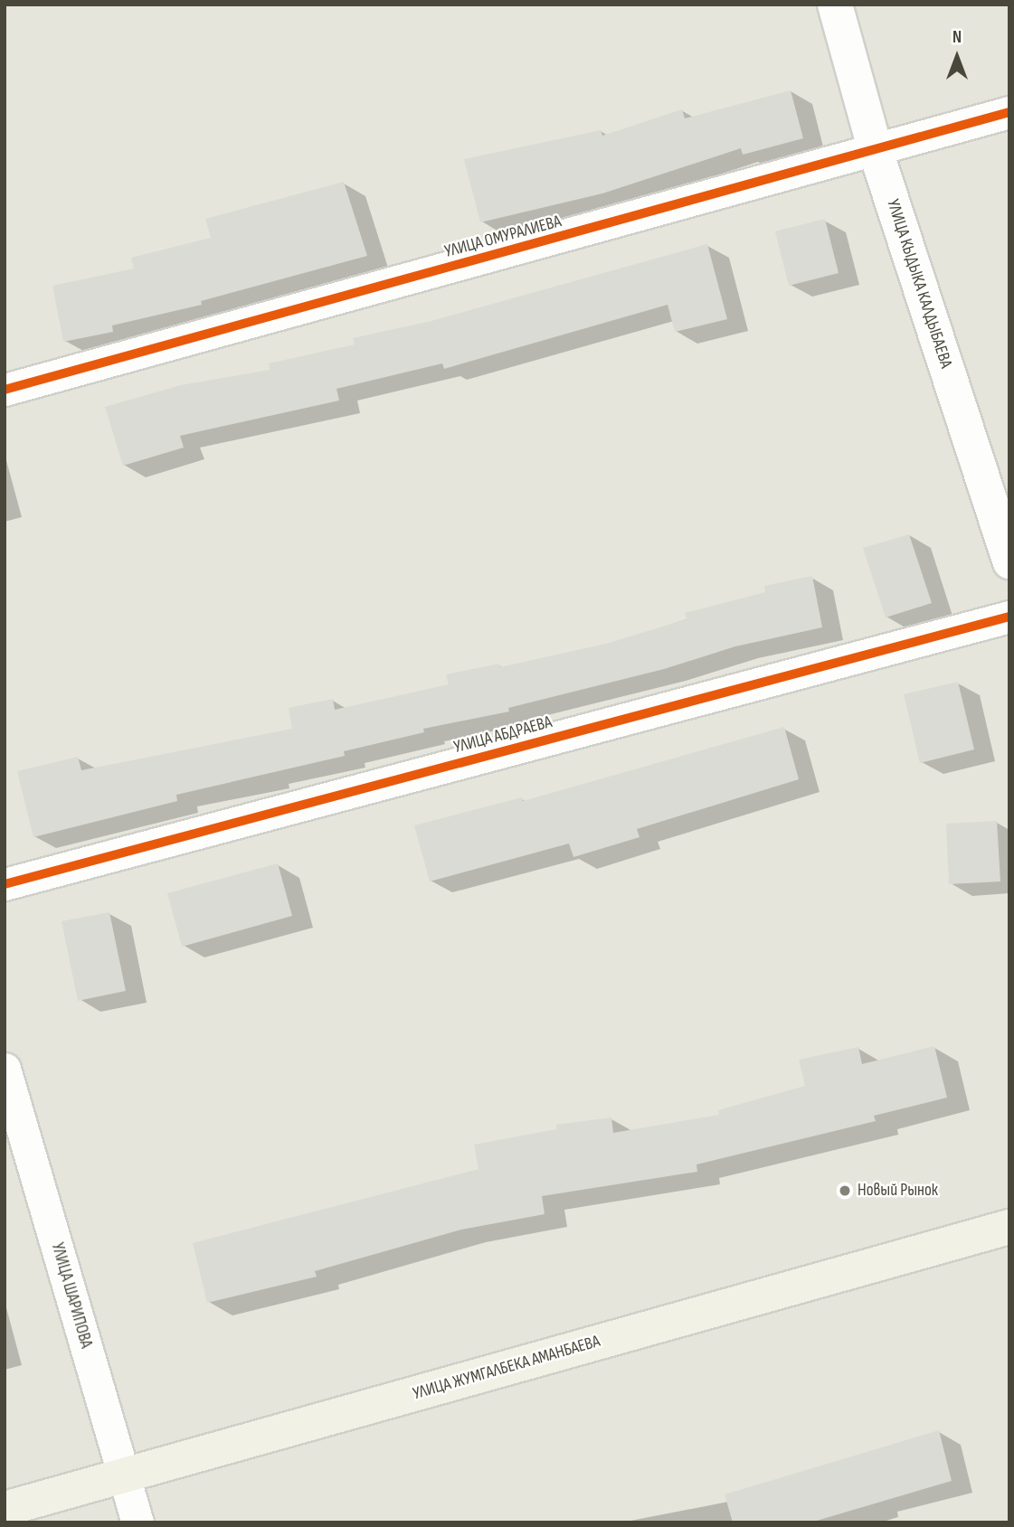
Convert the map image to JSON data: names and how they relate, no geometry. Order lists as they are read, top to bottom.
{
  "streets": {
    "main road": ["УЛИЦА ЖУМГАЛБЕКА АМАНБАЕВА"],
    "street": [
      "УЛИЦА ОМУРАЛИЕВА",
      "УЛИЦА КЫДЫКА КАЛДЫБАЕВА",
      "УЛИЦА АБДРАЕВА",
      "УЛИЦА ШАРИПОВА"
    ]
  },
  "crossings": [
    ["УЛИЦА ОМУРАЛИЕВА", "УЛИЦА КЫДЫКА КАЛДЫБАЕВА"],
    ["УЛИЦА ШАРИПОВА", "УЛИЦА ЖУМГАЛБЕКА АМАНБАЕВА"]
  ],
  "places": ["Новый Рынок"],
  "north": "top"
}
